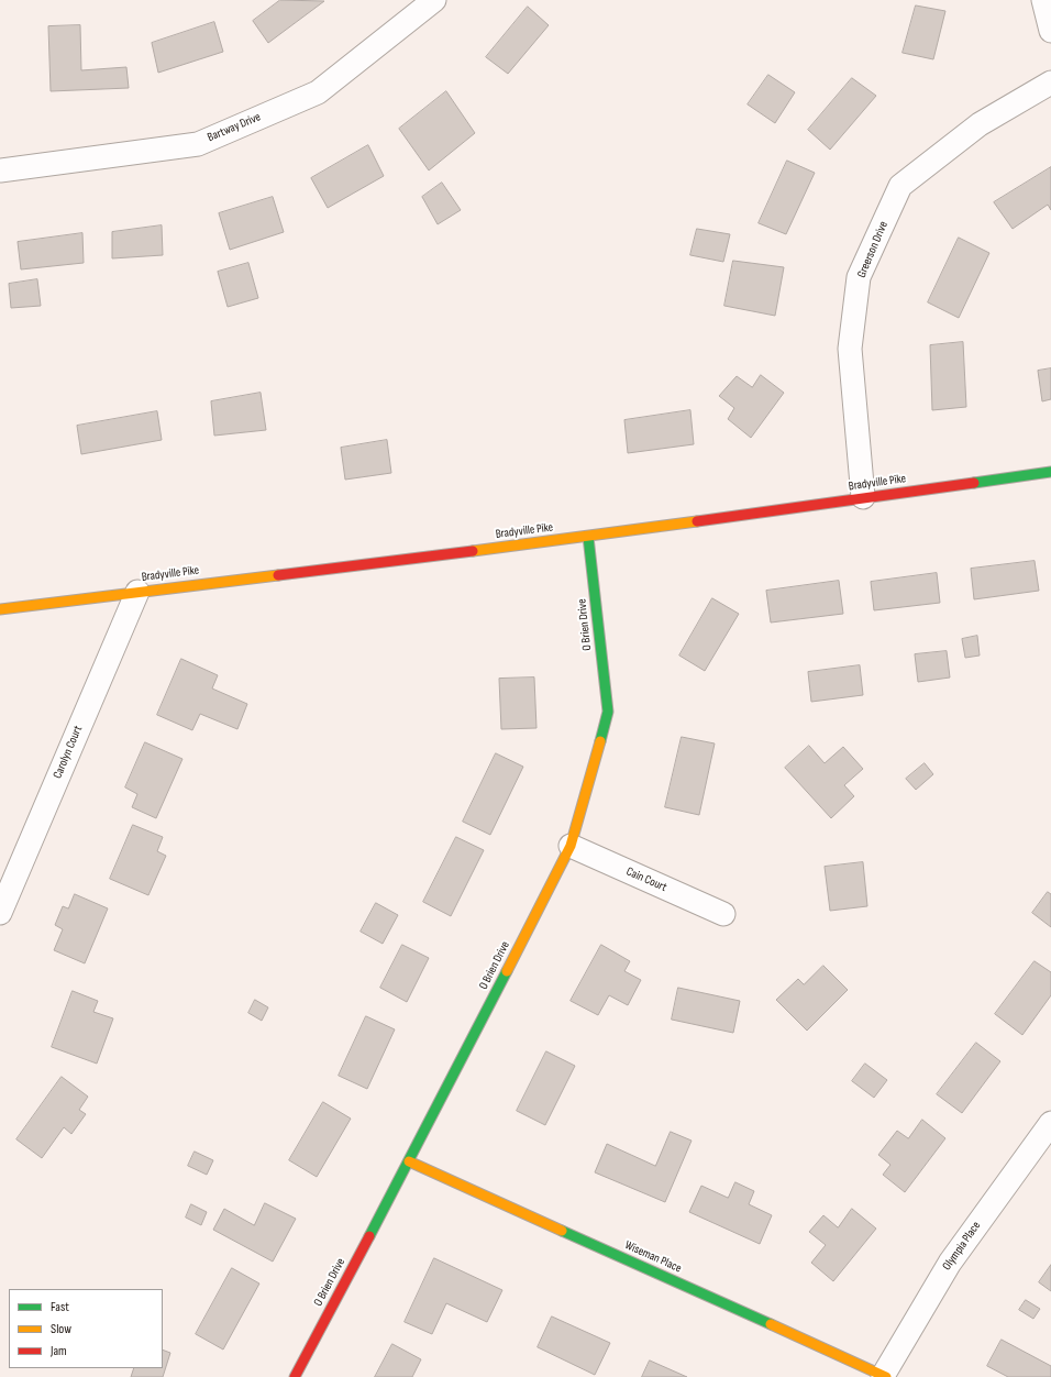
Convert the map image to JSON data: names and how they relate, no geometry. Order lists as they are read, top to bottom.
{
  "streets": {
    "street": [
      "Bartway Drive",
      "Greerson Drive",
      "Bradyville Pike",
      "O Brien Drive",
      "Carolyn Court",
      "Cain Court",
      "Olympia Place",
      "Wiseman Place"
    ]
  },
  "crossings": [
    ["Greerson Drive", "Bradyville Pike"],
    ["Bradyville Pike", "O Brien Drive"],
    ["Bradyville Pike", "Carolyn Court"],
    ["O Brien Drive", "Cain Court"],
    ["O Brien Drive", "Wiseman Place"],
    ["Olympia Place", "Wiseman Place"]
  ],
  "legend": ["Fast", "Slow", "Jam"]
}
